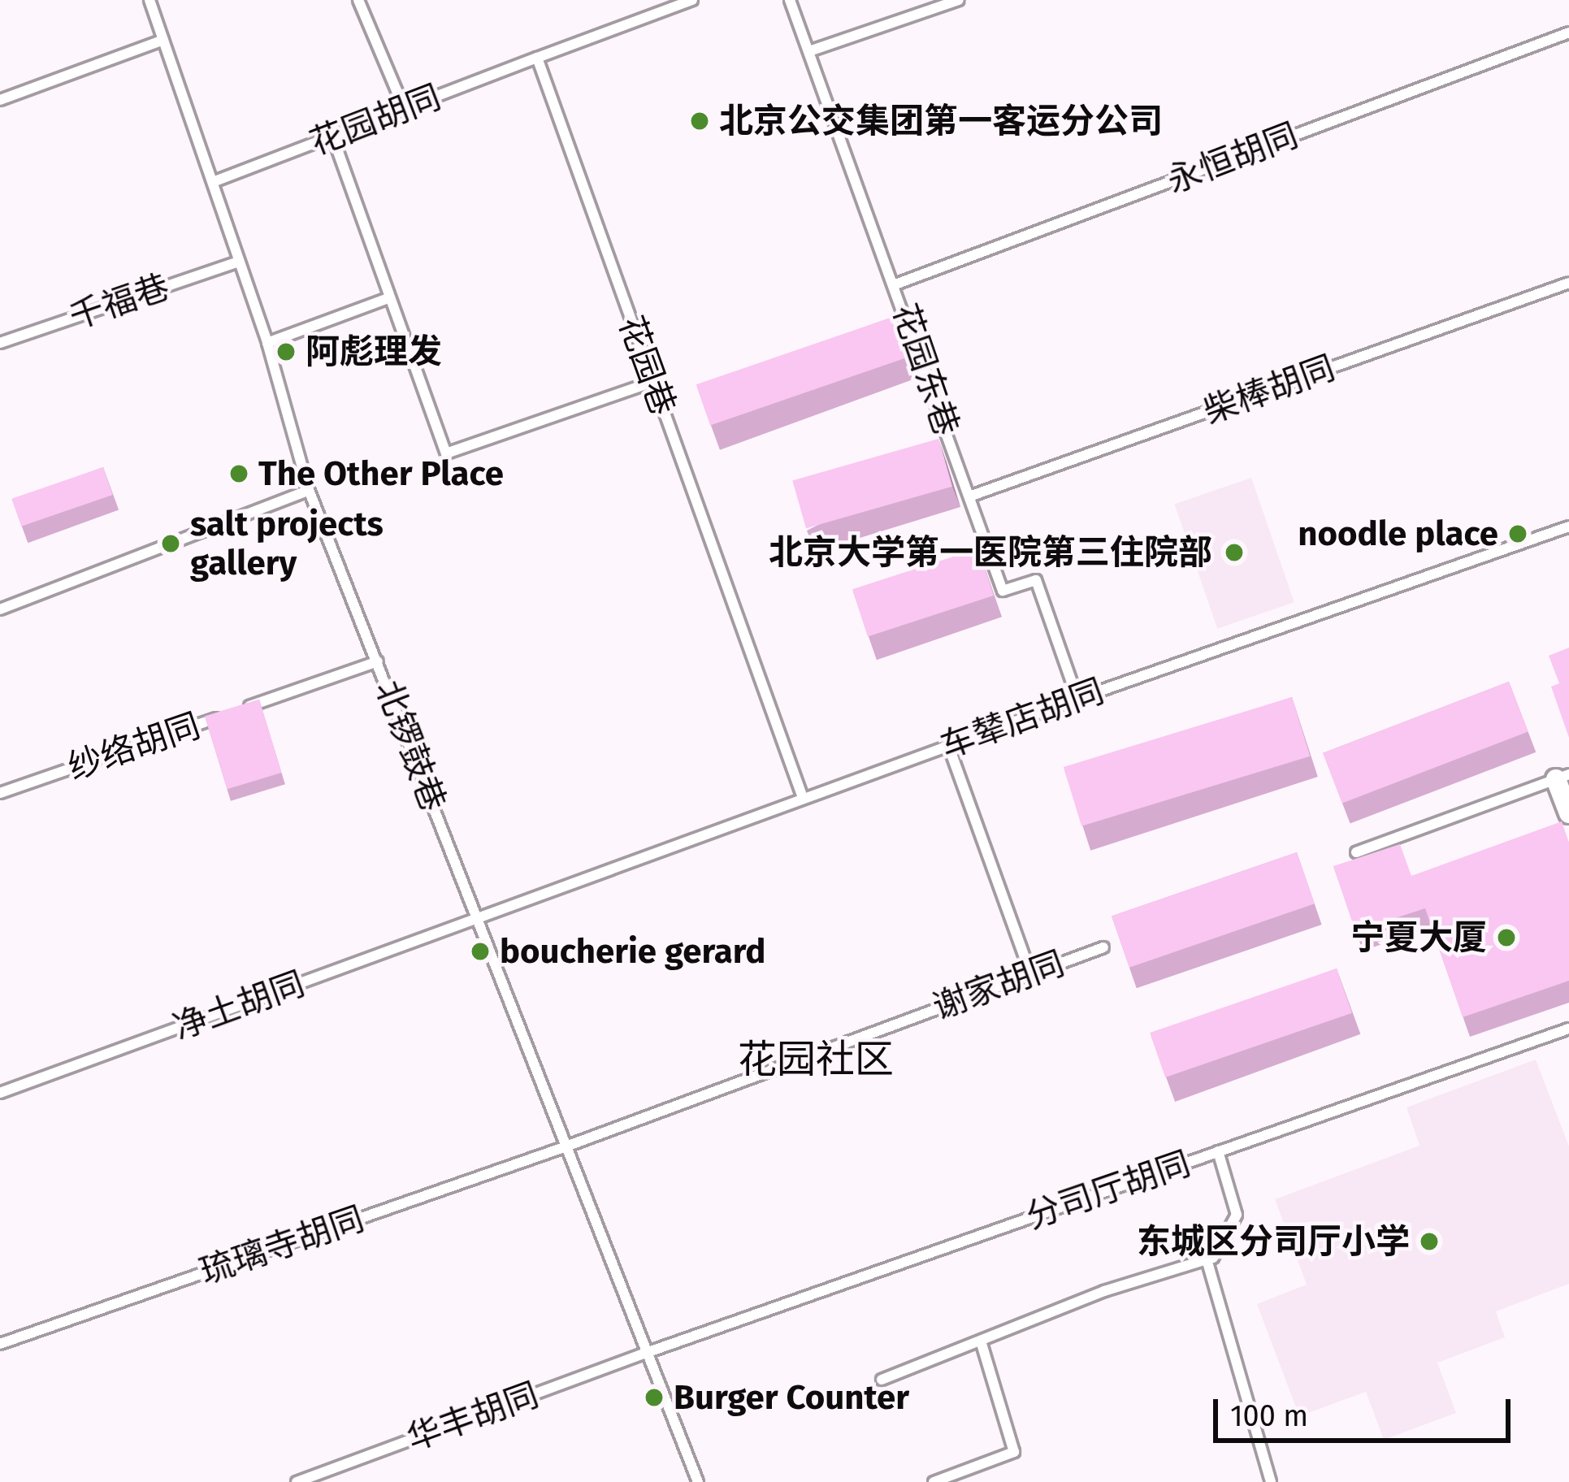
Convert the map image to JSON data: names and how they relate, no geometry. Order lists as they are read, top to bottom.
{
  "streets": {
    "lane": [
      "花园胡同",
      "永恒胡同",
      "千福巷",
      "花园巷",
      "花园东巷",
      "柴棒胡同",
      "车辇店胡同",
      "北锣鼓巷",
      "纱络胡同",
      "谢家胡同",
      "净土胡同",
      "分司厅胡同",
      "琉璃寺胡同",
      "华丰胡同"
    ]
  },
  "crossings": [
    ["花园胡同", "花园巷"],
    ["花园胡同", "北锣鼓巷"],
    ["永恒胡同", "花园东巷"],
    ["千福巷", "北锣鼓巷"],
    ["花园巷", "车辇店胡同"],
    ["花园东巷", "柴棒胡同"],
    ["花园东巷", "车辇店胡同"],
    ["车辇店胡同", "北锣鼓巷"],
    ["车辇店胡同", "净土胡同"],
    ["北锣鼓巷", "纱络胡同"],
    ["北锣鼓巷", "谢家胡同"],
    ["北锣鼓巷", "净土胡同"],
    ["北锣鼓巷", "分司厅胡同"],
    ["北锣鼓巷", "琉璃寺胡同"],
    ["北锣鼓巷", "华丰胡同"],
    ["谢家胡同", "琉璃寺胡同"],
    ["分司厅胡同", "华丰胡同"]
  ],
  "districts": ["花园社区"],
  "places": [
    "北京公交集团第一客运分公司",
    "阿彪理发",
    "The Other Place",
    "noodle place",
    "salt projects gallery",
    "北京大学第一医院第三住院部",
    "宁夏大厦",
    "boucherie gerard",
    "东城区分司厅小学",
    "Burger Counter"
  ],
  "scale_bar": "100 m"
}
